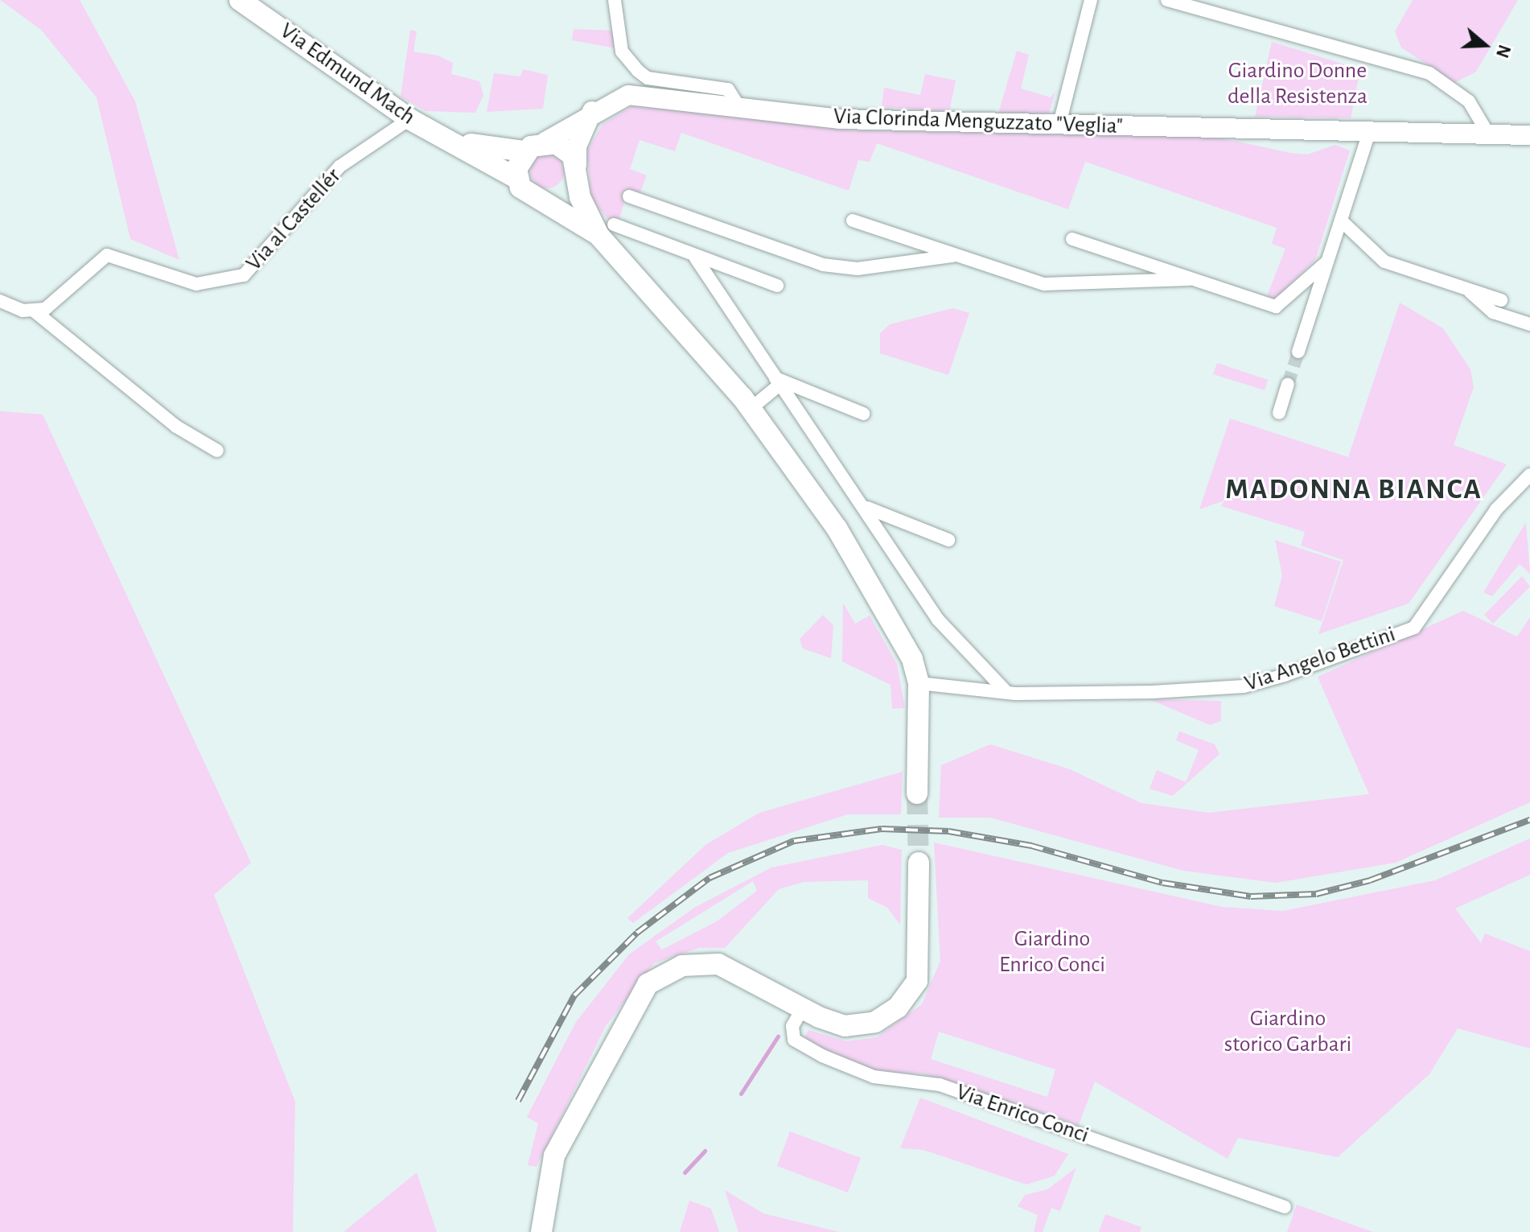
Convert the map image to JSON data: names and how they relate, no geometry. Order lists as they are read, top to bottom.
{
  "streets": {
    "main road": ["Via Edmund Mach", "Via Clorinda Menguzzato \"Veglia\""],
    "street": ["Via al Castellér", "Via Angelo Bettini", "Via Enrico Conci"]
  },
  "crossings": [
    ["Via Edmund Mach", "Via Clorinda Menguzzato \"Veglia\""],
    ["Via Edmund Mach", "Via al Castellér"]
  ],
  "districts": ["MADONNA BIANCA"],
  "parks": ["Giardino Donne della Resistenza", "Giardino Enrico Conci", "Giardino storico Garbari"],
  "north": "right"
}
